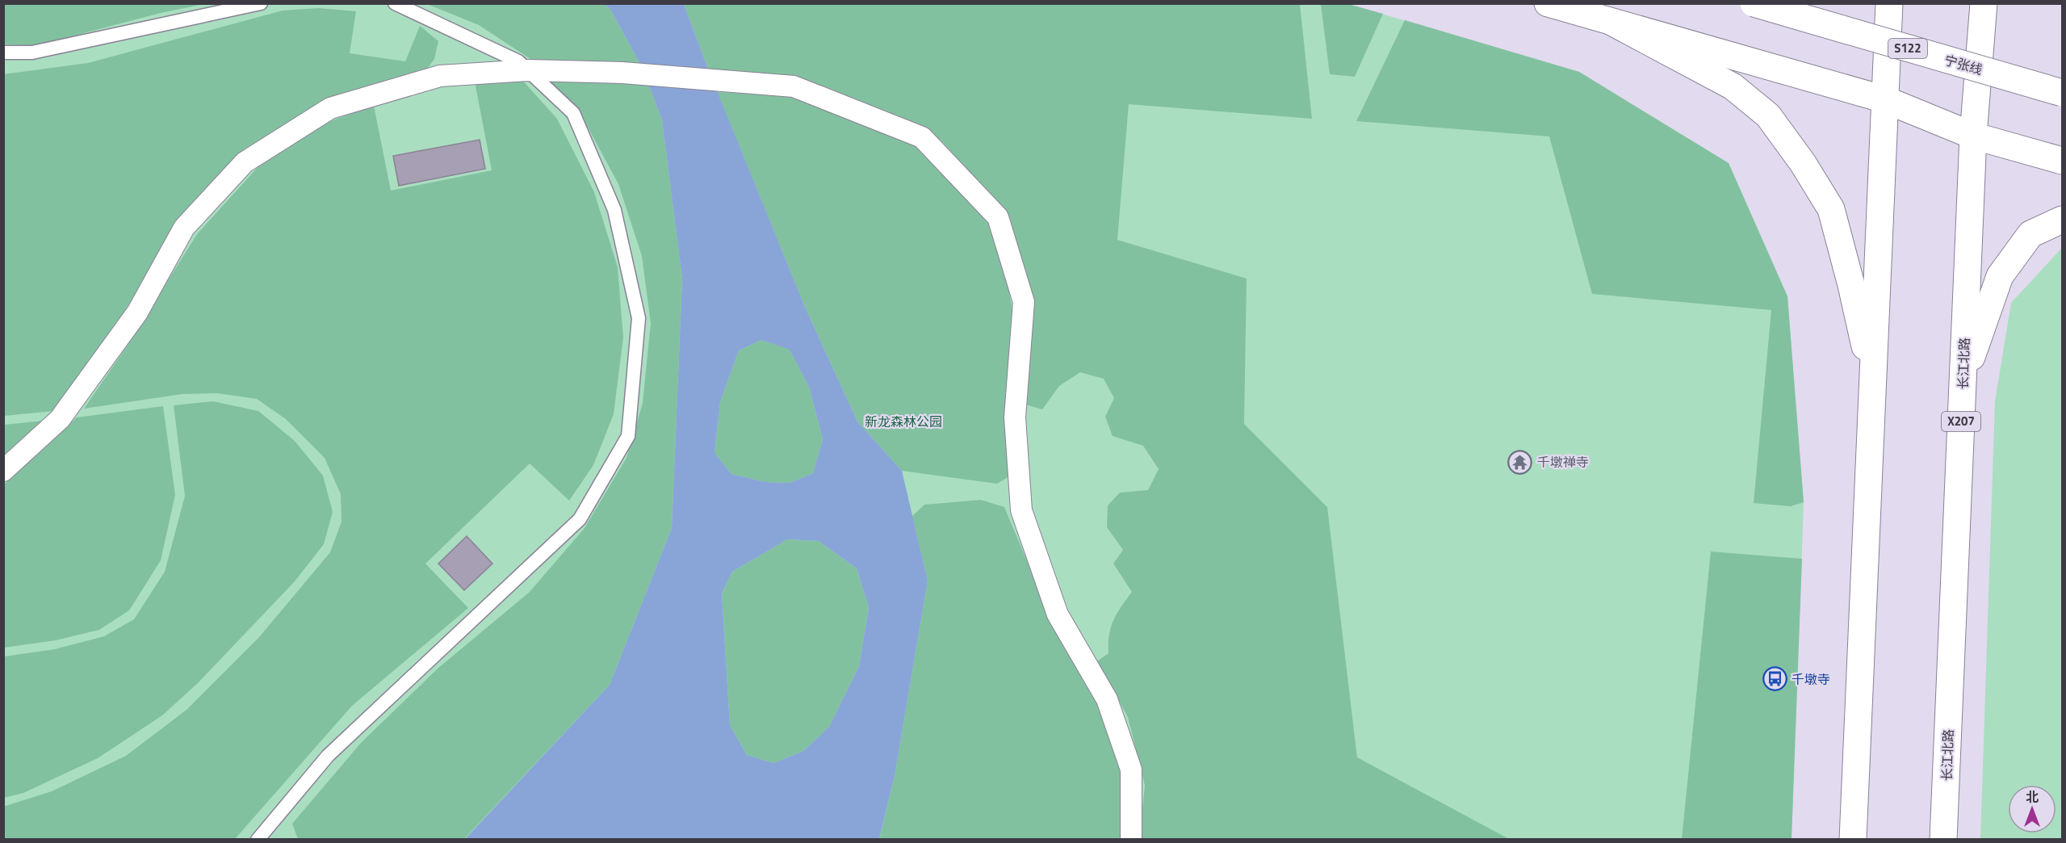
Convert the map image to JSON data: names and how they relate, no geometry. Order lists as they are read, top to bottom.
{
  "streets": {
    "main road": [
      "S122",
      "宁张线",
      "长江北路",
      "X207"
    ]
  },
  "parks": ["新龙森林公园"],
  "places": {
    "temple": ["千墩禅寺"],
    "bus stop": ["千墩寺"]
  },
  "north": "top"
}
